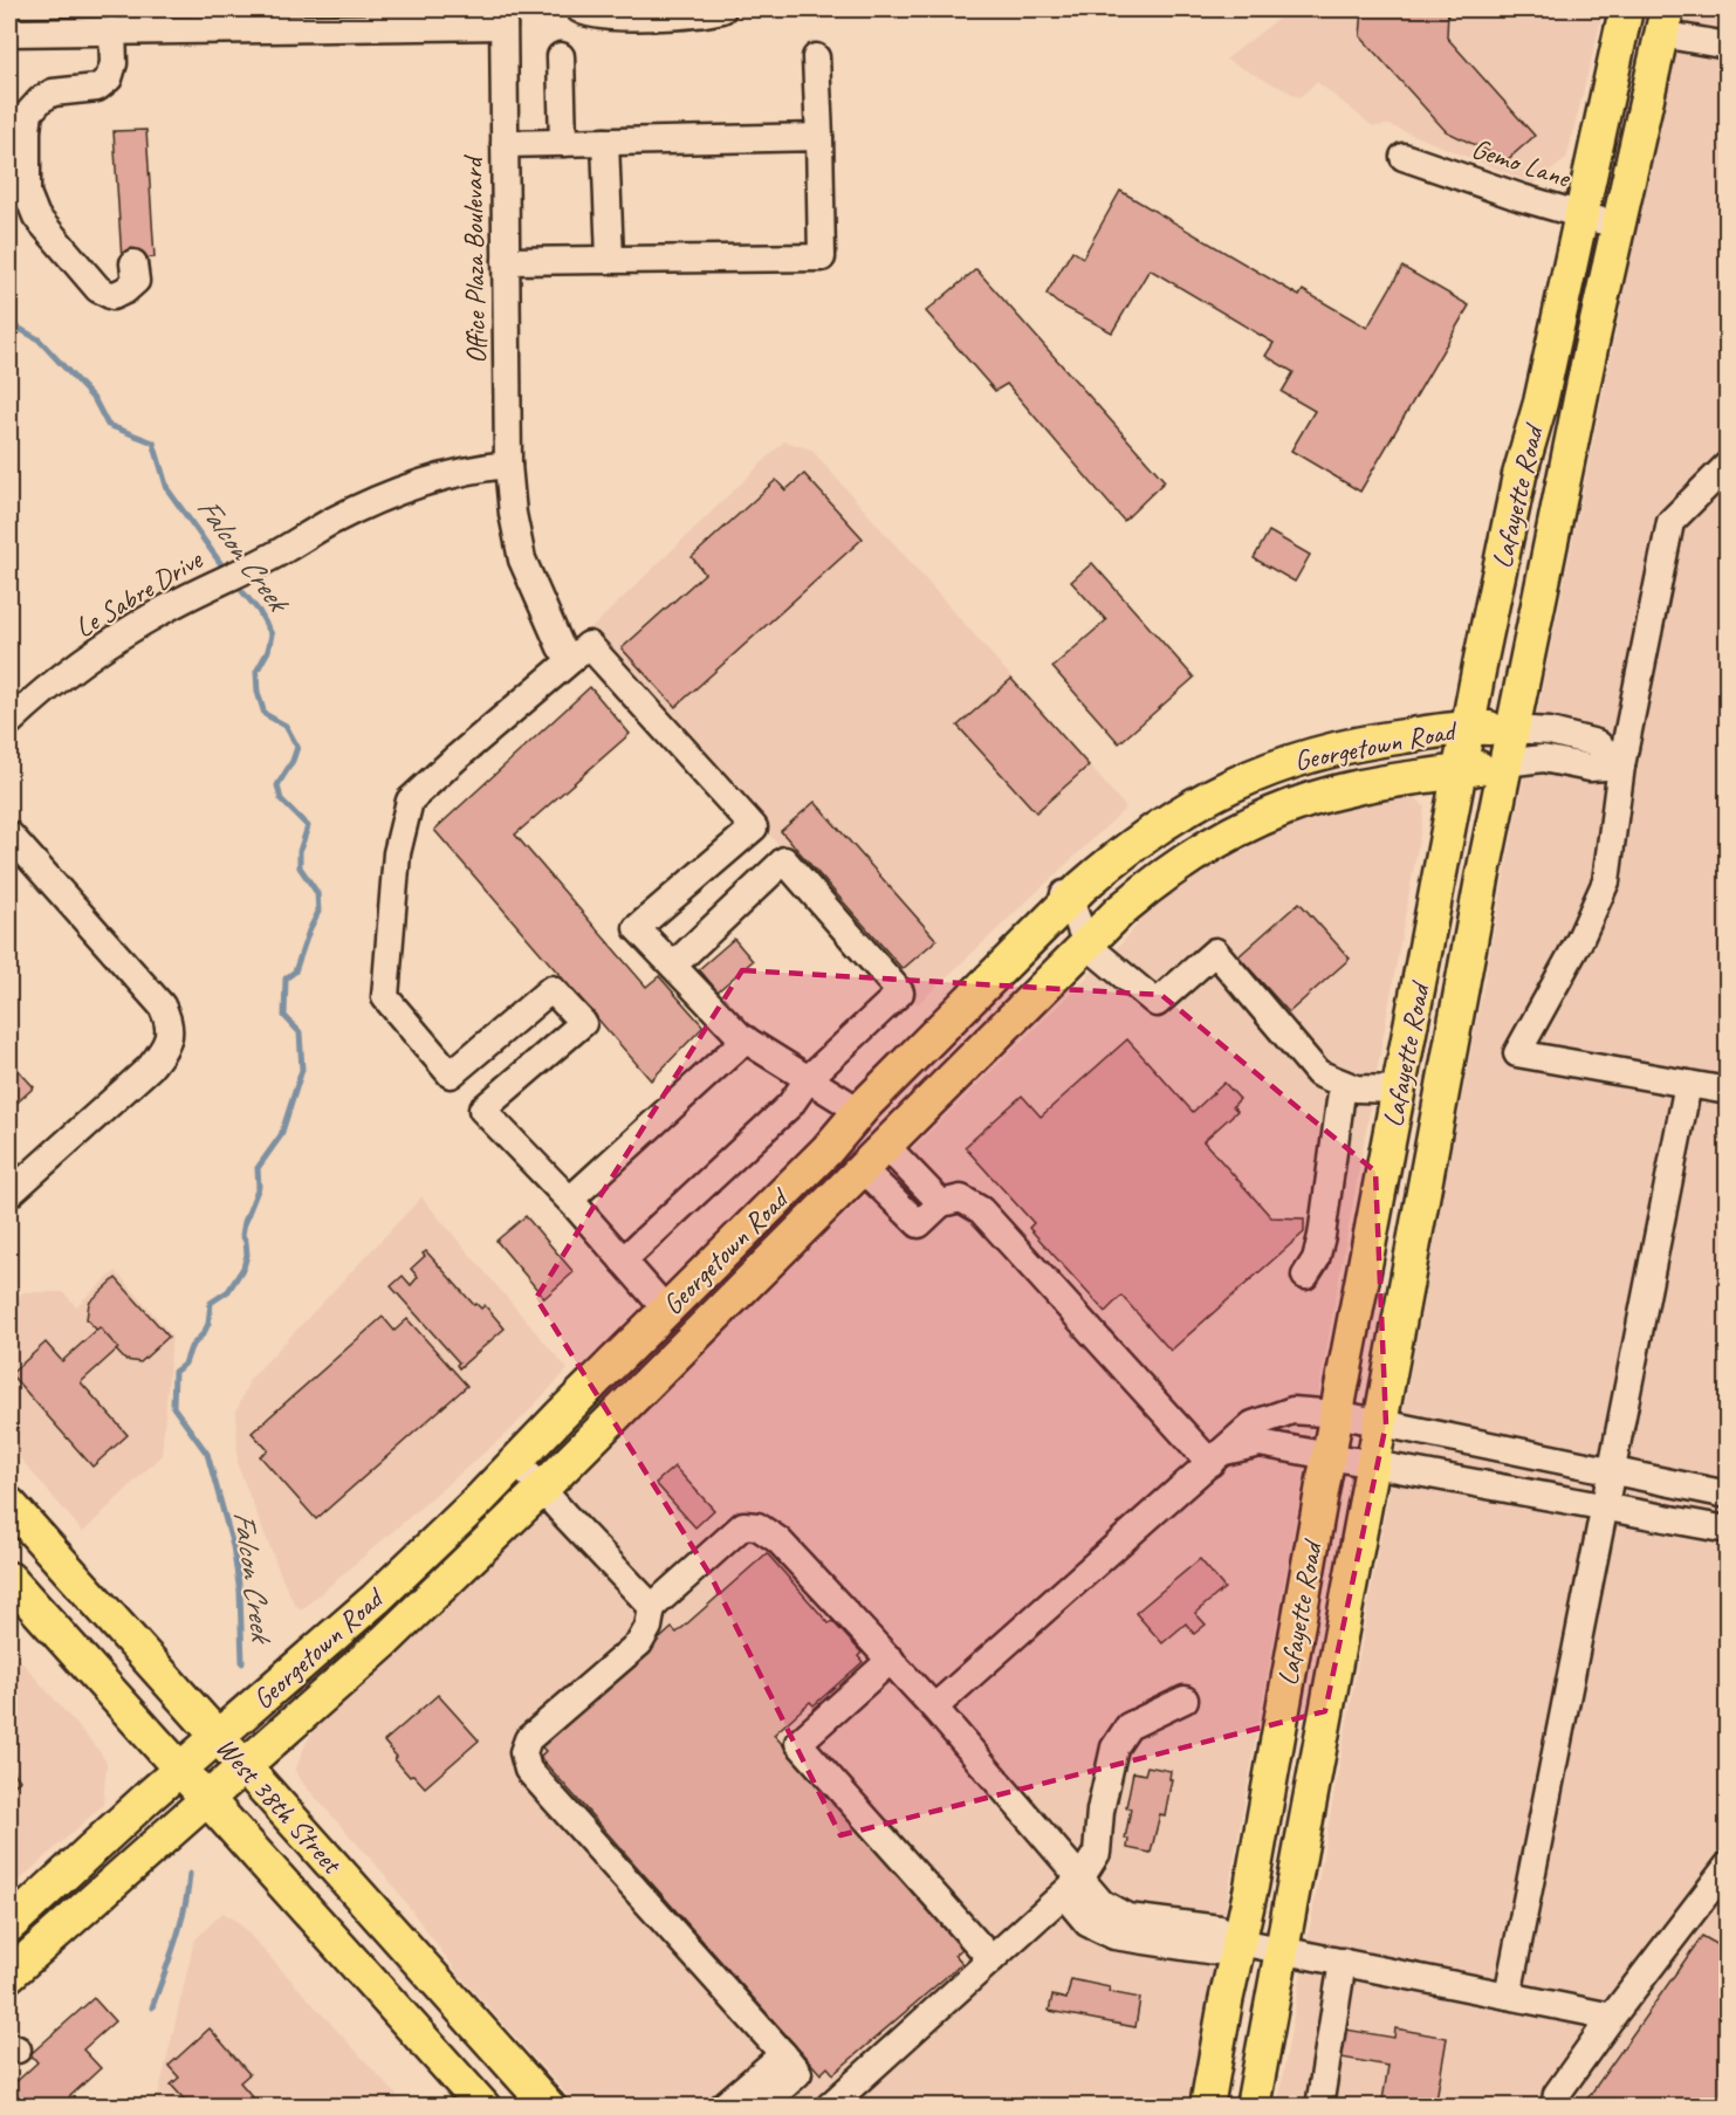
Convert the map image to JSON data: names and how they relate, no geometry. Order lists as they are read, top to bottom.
{
  "streets": {
    "main road": ["Lafayette Road", "Georgetown Road", "West 38th Street"],
    "street": ["Gemo Lane", "Office Plaza Boulevard", "Le Sabre Drive"]
  },
  "crossings": [
    ["Gemo Lane", "Lafayette Road"],
    ["Office Plaza Boulevard", "Le Sabre Drive"],
    ["Lafayette Road", "Georgetown Road"],
    ["Georgetown Road", "West 38th Street"]
  ],
  "water": ["Falcon Creek"]
}
